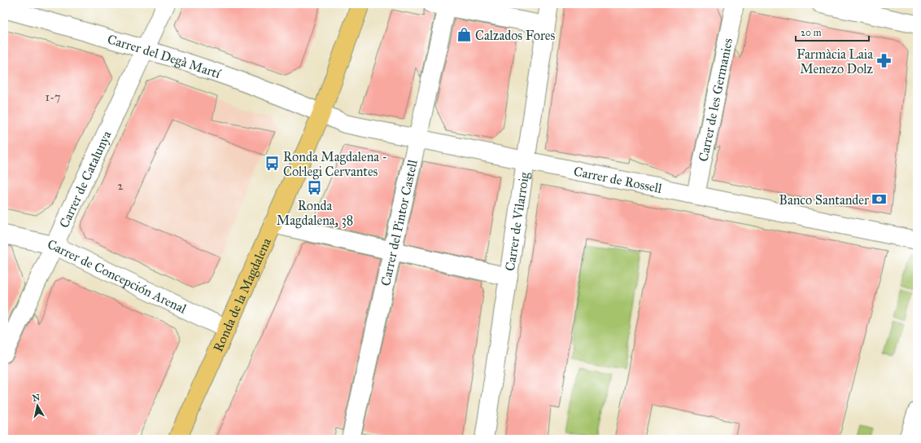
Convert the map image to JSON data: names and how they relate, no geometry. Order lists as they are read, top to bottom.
{
  "streets": {
    "main road": ["Ronda de la Magdalena"],
    "street": [
      "Carrer del Degà Martí",
      "Carrer de les Germanies",
      "Carrer de Catalunya",
      "Carrer de Rossell",
      "Carrer de Vilarroig",
      "Carrer del Pintor Castell",
      "Carrer de Concepción Arenal"
    ]
  },
  "crossings": [
    ["Carrer del Degà Martí", "Carrer de Catalunya"],
    ["Carrer del Degà Martí", "Carrer de Rossell"],
    ["Carrer del Degà Martí", "Ronda de la Magdalena"],
    ["Carrer de les Germanies", "Carrer de Rossell"],
    ["Carrer de Catalunya", "Carrer de Concepción Arenal"],
    ["Carrer de Rossell", "Carrer de Vilarroig"],
    ["Carrer de Rossell", "Carrer del Pintor Castell"],
    ["Carrer de Rossell", "Ronda de la Magdalena"],
    ["Carrer de Concepción Arenal", "Ronda de la Magdalena"]
  ],
  "places": {
    "shop": ["Calzados Fores"],
    "pharmacy": ["Farmàcia Laia Menezo Dolz"],
    "bus stop": ["Ronda Magdalena - Col·legi Cervantes", "Ronda Magdalena, 38"],
    "bank": ["Banco Santander"]
  },
  "house_numbers": ["1-7", "2"],
  "scale_bar": "20 m",
  "north": "top"
}
